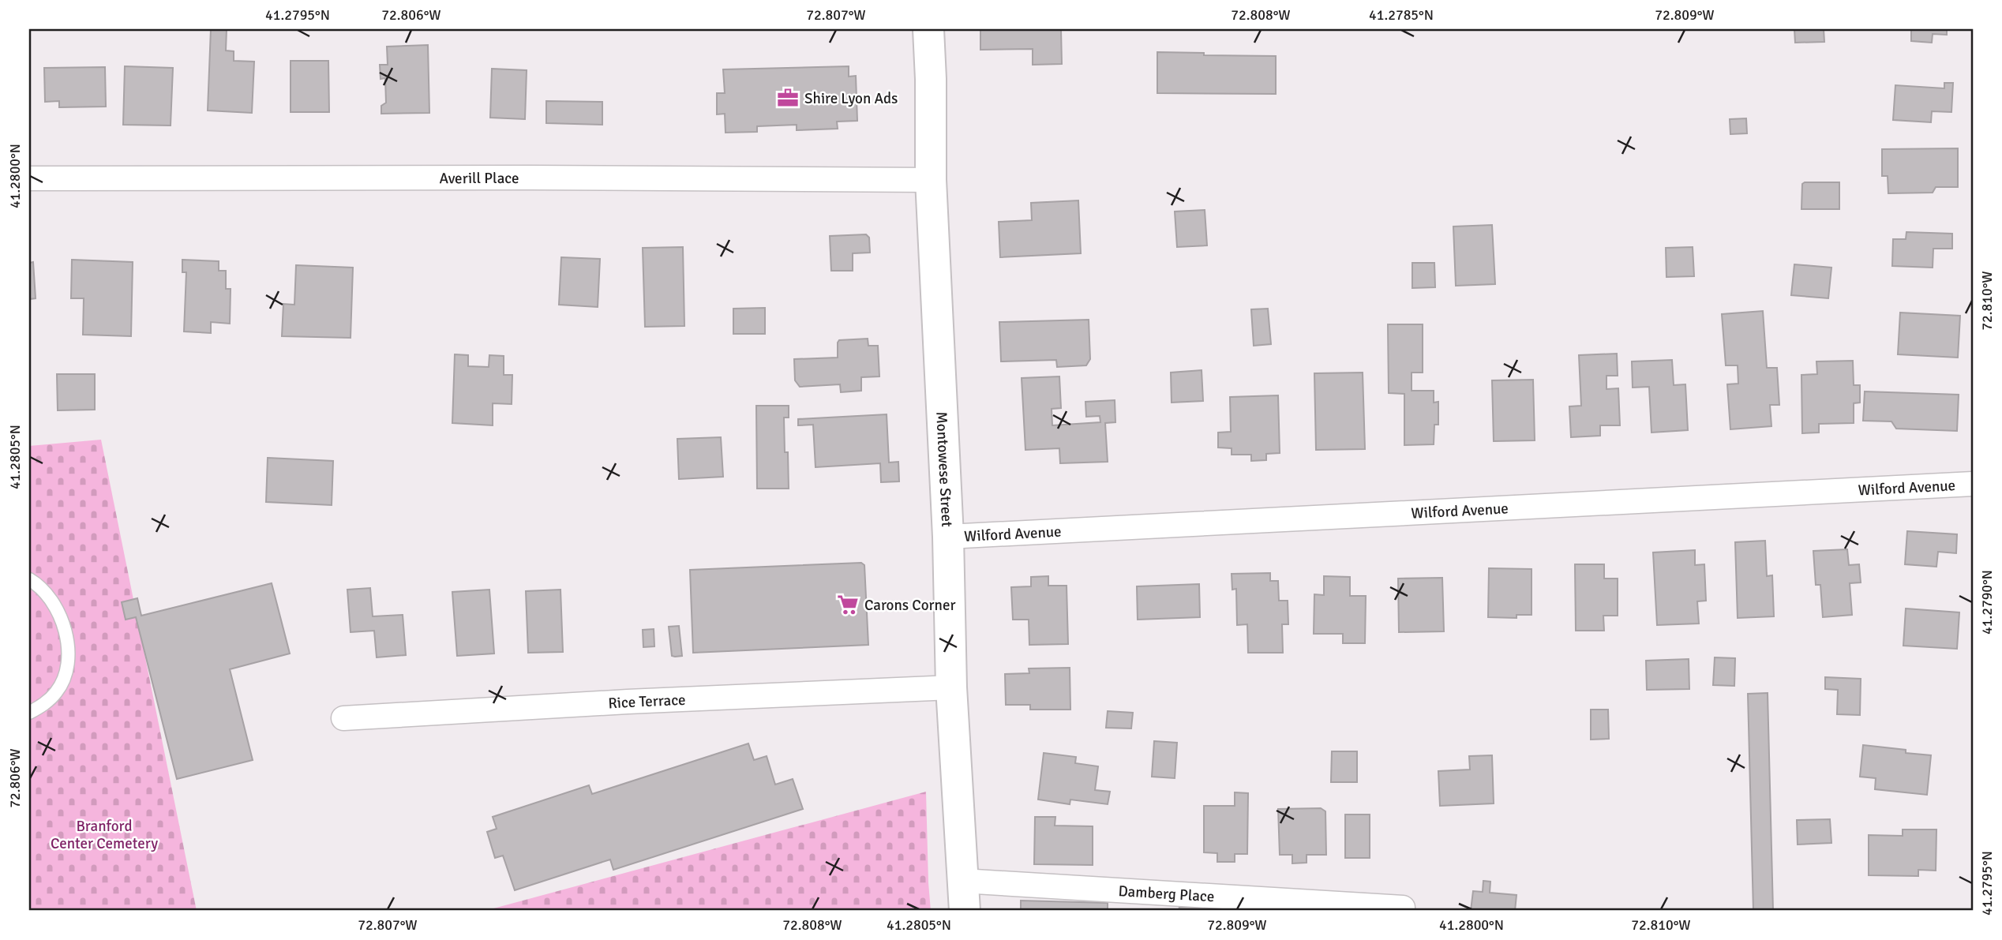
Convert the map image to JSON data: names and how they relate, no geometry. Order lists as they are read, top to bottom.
{
  "streets": {
    "main road": ["Montowese Street"],
    "street": [
      "Averill Place",
      "Wilford Avenue",
      "Rice Terrace",
      "Damberg Place"
    ]
  },
  "crossings": [
    ["Averill Place", "Montowese Street"],
    ["Montowese Street", "Wilford Avenue"],
    ["Montowese Street", "Rice Terrace"],
    ["Montowese Street", "Damberg Place"]
  ],
  "parks": ["Branford Center Cemetery"],
  "places": {
    "office": ["Shire Lyon Ads"],
    "supermarket": ["Carons Corner"]
  },
  "coordinates": [
    "41.2795°N",
    "72.806°W",
    "72.807°W",
    "72.808°W",
    "41.2785°N",
    "72.809°W",
    "41.2800°N",
    "72.810°W",
    "41.2805°N",
    "41.2790°N"
  ]
}
